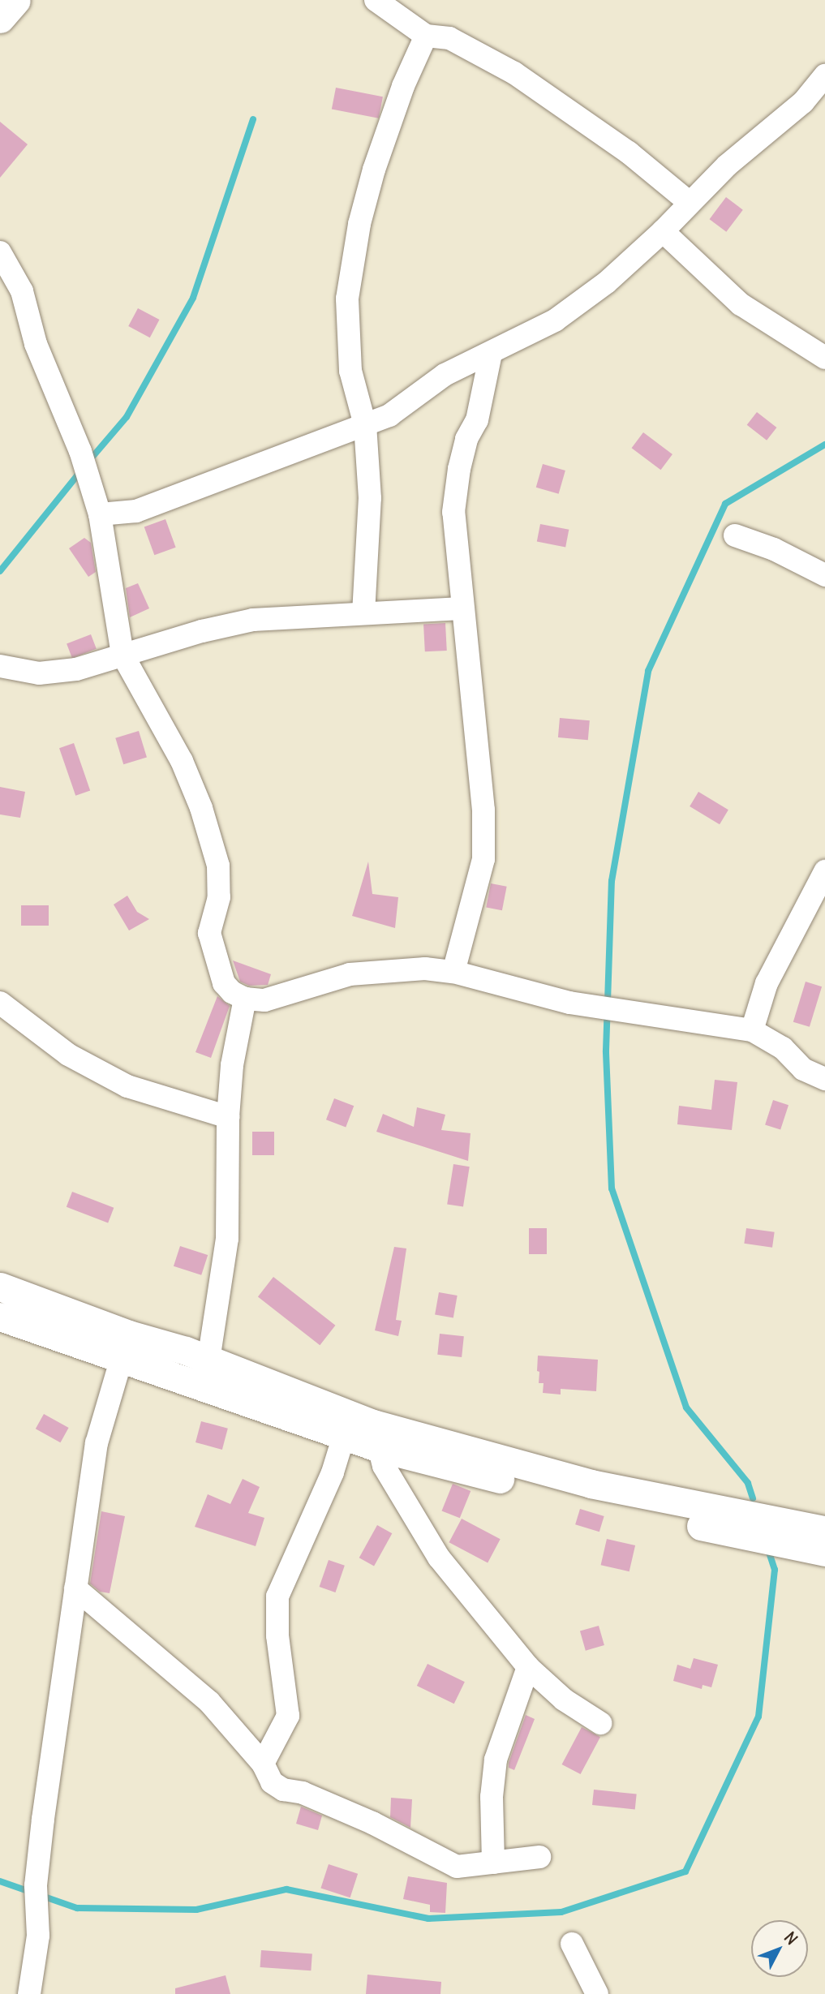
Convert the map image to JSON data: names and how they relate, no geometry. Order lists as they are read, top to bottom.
{
  "north": "top right"
}
